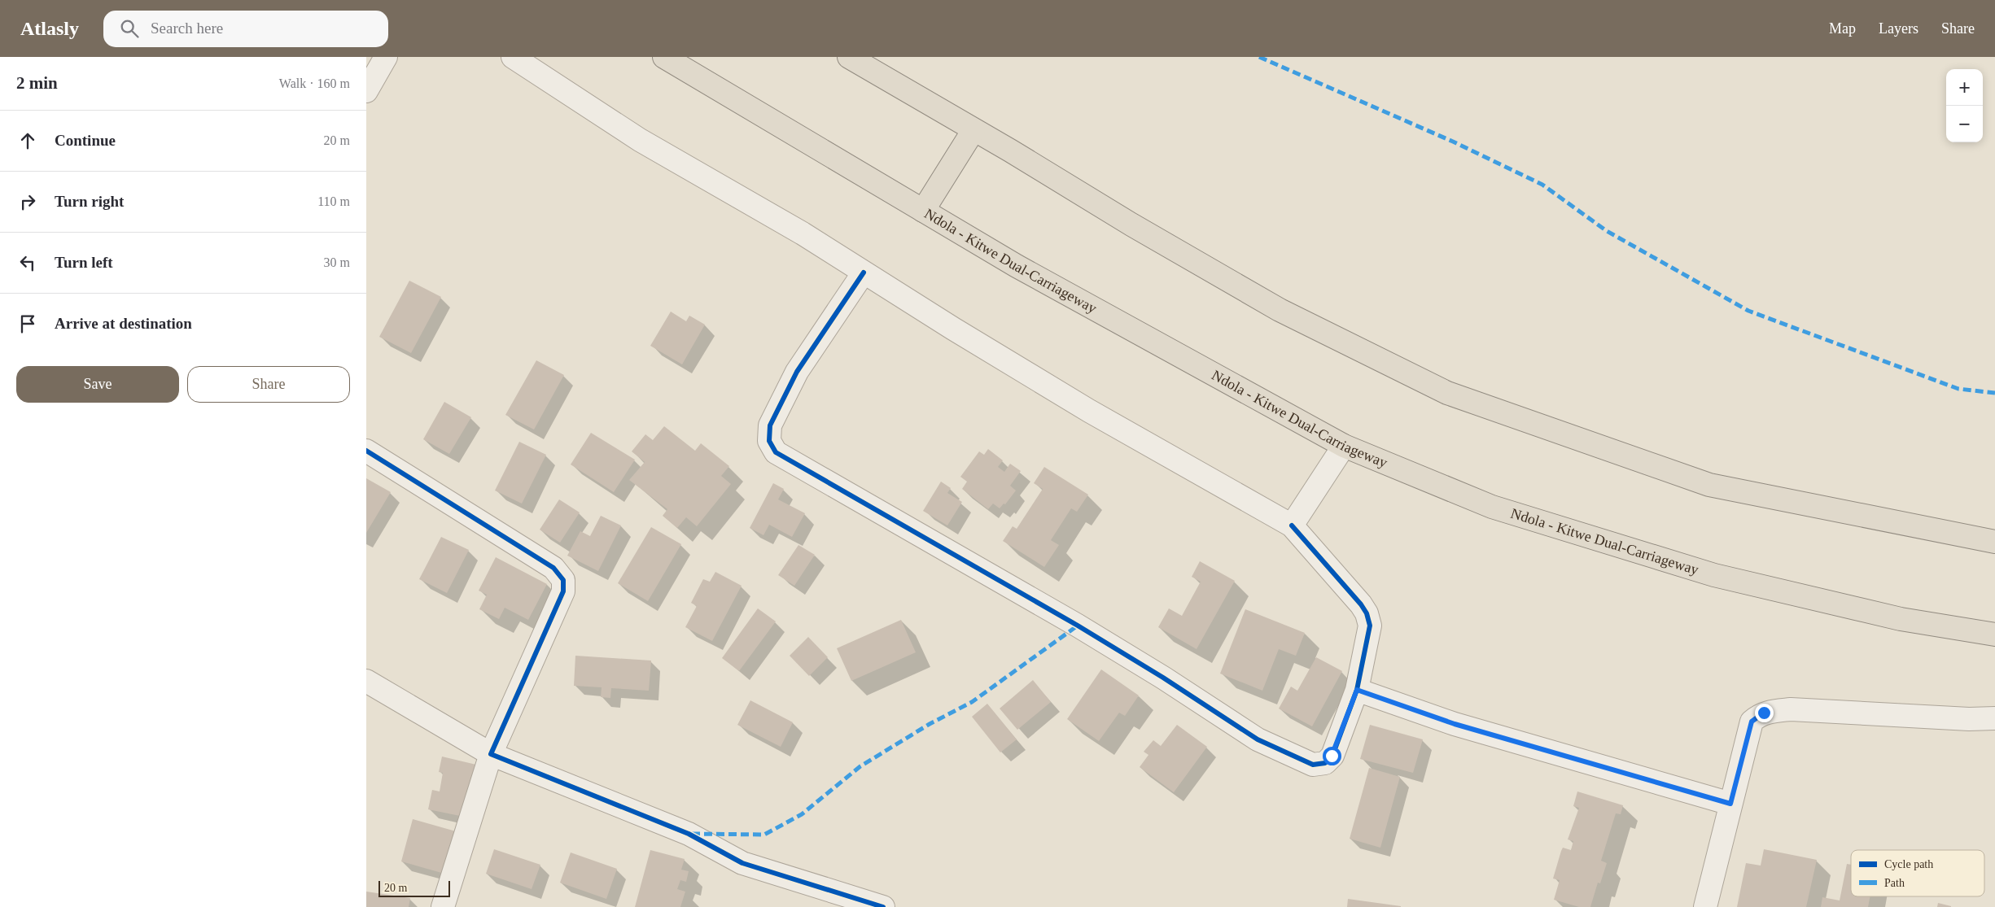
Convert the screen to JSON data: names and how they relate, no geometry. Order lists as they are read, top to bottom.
{
  "streets": {
    "highway": ["Ndola - Kitwe Dual-Carriageway"]
  },
  "legend": ["Cycle path", "Path"],
  "scale_bar": "20 m",
  "page": {
    "header": "Atlasly",
    "search": "Search here",
    "nav": ["Map", "Layers", "Share"],
    "heading": ["2 min", "Walk · 160 m"],
    "map_buttons": ["+", "−"],
    "list": [
      ["Continue", "20 m"],
      ["Turn right", "110 m"],
      ["Turn left", "30 m"],
      "Arrive at destination"
    ],
    "buttons": ["Save", "Share"],
    "scale": "20 m"
  }
}
